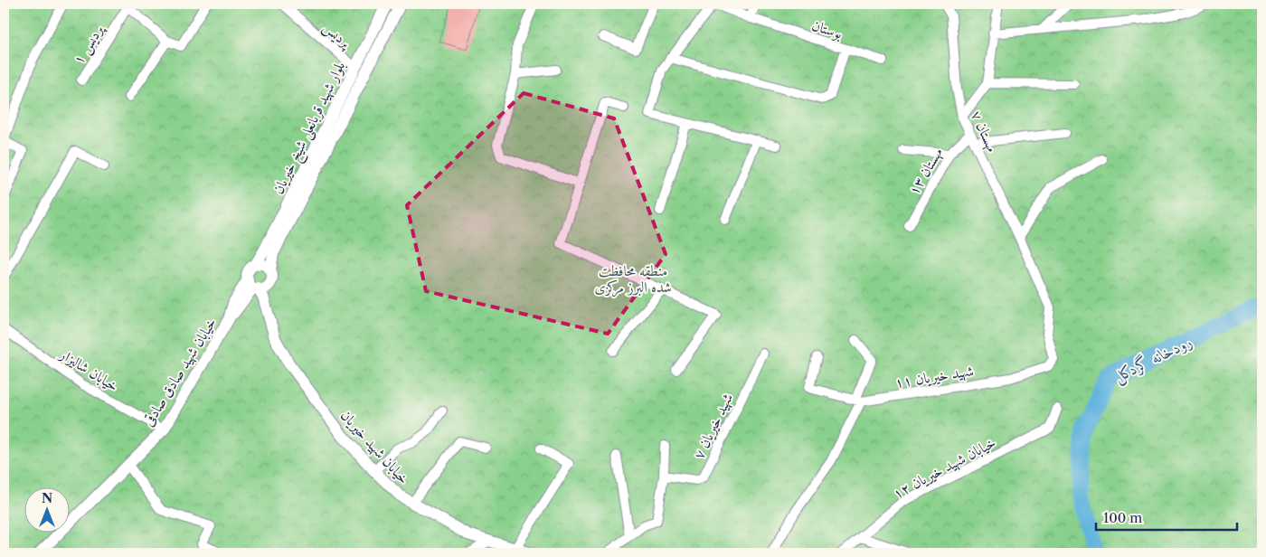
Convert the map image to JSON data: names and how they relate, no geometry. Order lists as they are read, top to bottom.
{
  "streets": {
    "street": [
      "بوستان",
      "پردیس",
      "پردیس ۱",
      "بلوار شهید قربانعلی شیخ خیریان",
      "مهستان ۷",
      "مهستان ۱۳",
      "خیابان شالیزار",
      "خیابان شهید صادق صادقی",
      "شهید خیریان ۱۱",
      "شهید خیریان ۷",
      "خیابان شهید خیریان",
      "خیابان شهید خیریان ۱۲"
    ]
  },
  "crossings": [
    ["پردیس", "بلوار شهید قربانعلی شیخ خیریان"],
    ["بلوار شهید قربانعلی شیخ خیریان", "خیابان شهید صادق صادقی"],
    ["بلوار شهید قربانعلی شیخ خیریان", "خیابان شهید خیریان"],
    ["مهستان ۷", "مهستان ۱۳"],
    ["مهستان ۷", "شهید خیریان ۱۱"],
    ["خیابان شالیزار", "خیابان شهید صادق صادقی"],
    ["خیابان شهید صادق صادقی", "خیابان شهید خیریان"]
  ],
  "water": ["رودخانه گردکل"],
  "parks": ["منطقه محافظت شده البرز مرکزی"],
  "scale_bar": "100 m",
  "north": "top"
}
